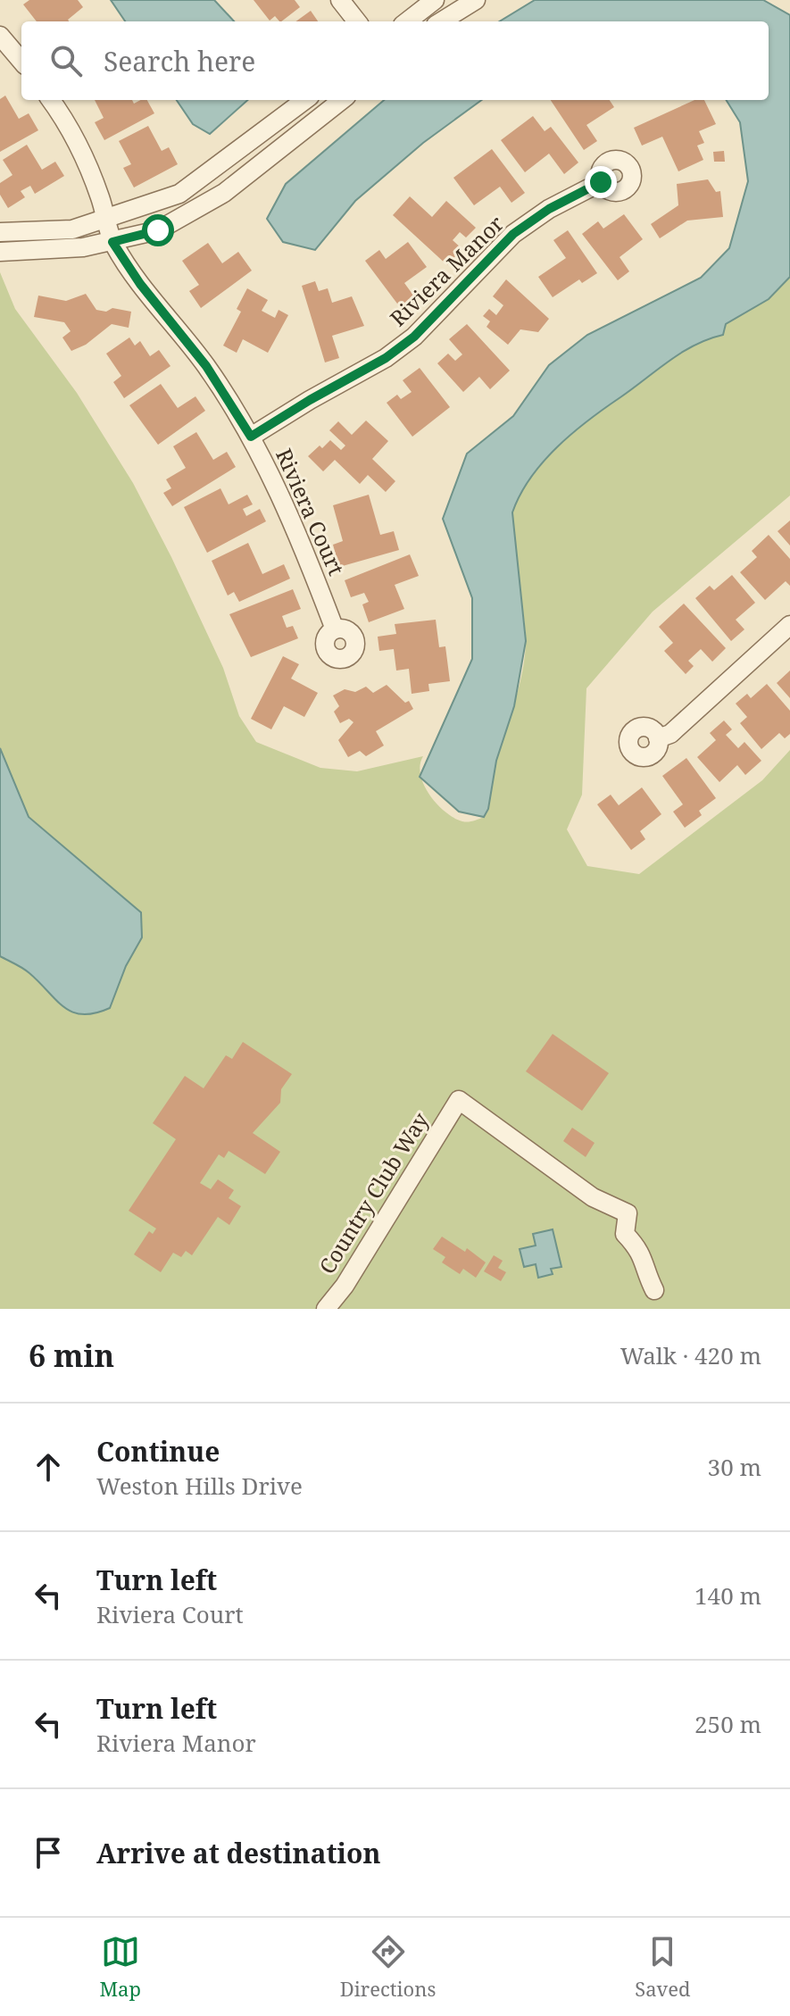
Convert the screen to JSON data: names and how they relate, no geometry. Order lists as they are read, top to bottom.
{
  "streets": {
    "street": ["Riviera Manor", "Riviera Court", "Country Club Way"]
  },
  "crossings": [
    ["Riviera Manor", "Riviera Court"]
  ],
  "page": {
    "search": "Search here",
    "heading": ["6 min", "Walk · 420 m"],
    "list": [
      ["Continue", "Weston Hills Drive", "30 m"],
      ["Turn left", "Riviera Court", "140 m"],
      ["Turn left", "Riviera Manor", "250 m"],
      "Arrive at destination"
    ],
    "nav": ["Map", "Directions", "Saved"]
  }
}
